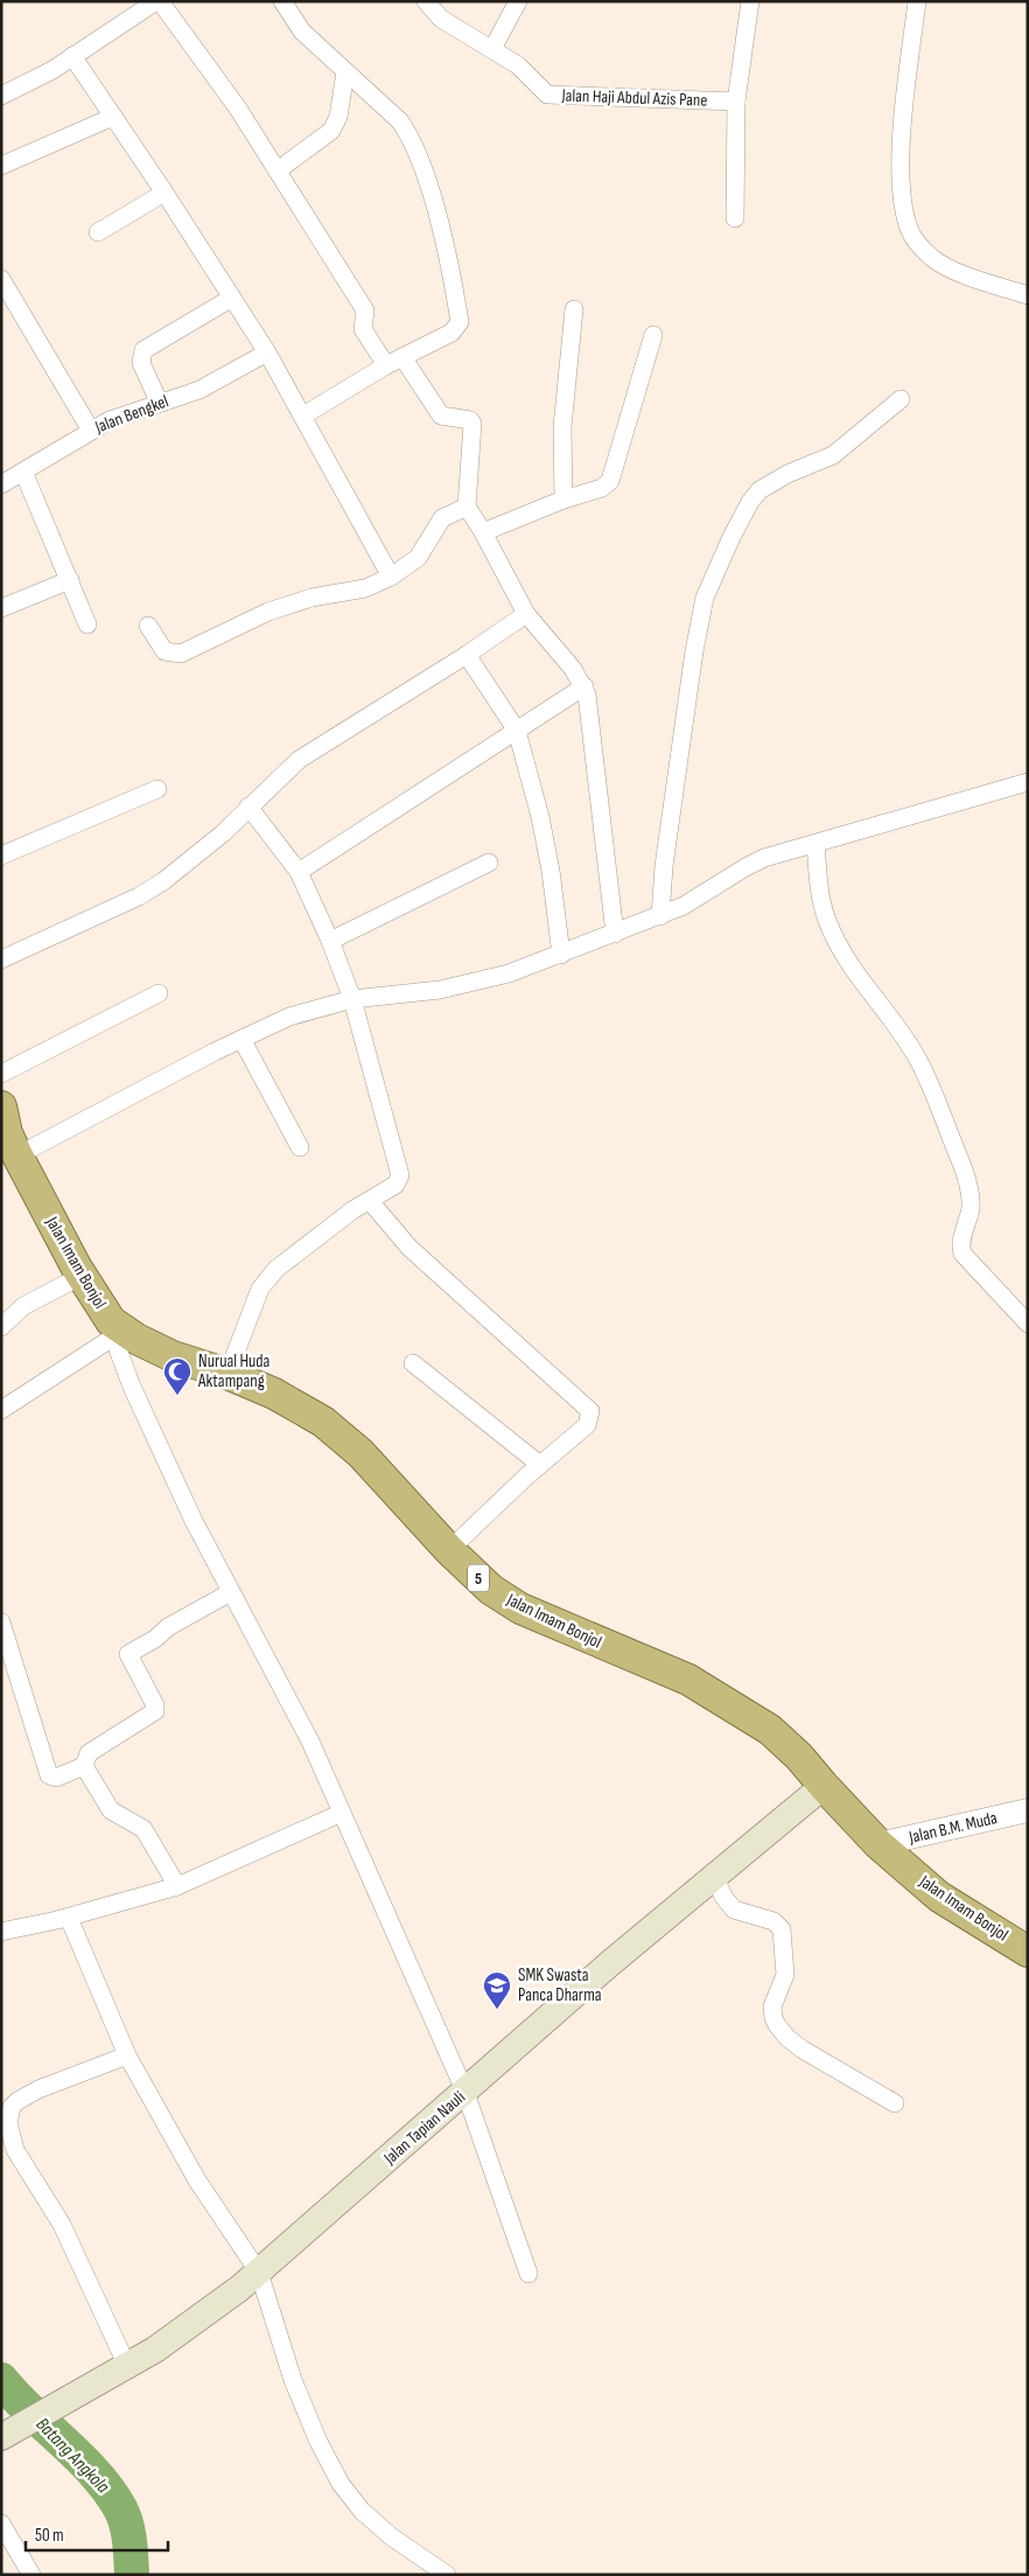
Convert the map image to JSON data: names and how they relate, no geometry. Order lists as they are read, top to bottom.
{
  "streets": {
    "highway": ["Jalan Imam Bonjol", "5"],
    "main road": ["Jalan Tapian Nauli"],
    "street": ["Jalan Haji Abdul Azis Pane", "Jalan Bengkel", "Jalan B.M. Muda"]
  },
  "crossings": [
    ["Jalan Imam Bonjol", "Jalan B.M. Muda"],
    ["Jalan Imam Bonjol", "Jalan Tapian Nauli"]
  ],
  "water": ["Batang Angkola"],
  "places": {
    "mosque": ["Nurual Huda Aktampang"],
    "school or university": ["SMK Swasta Panca Dharma"]
  },
  "scale_bar": "50 m"
}
